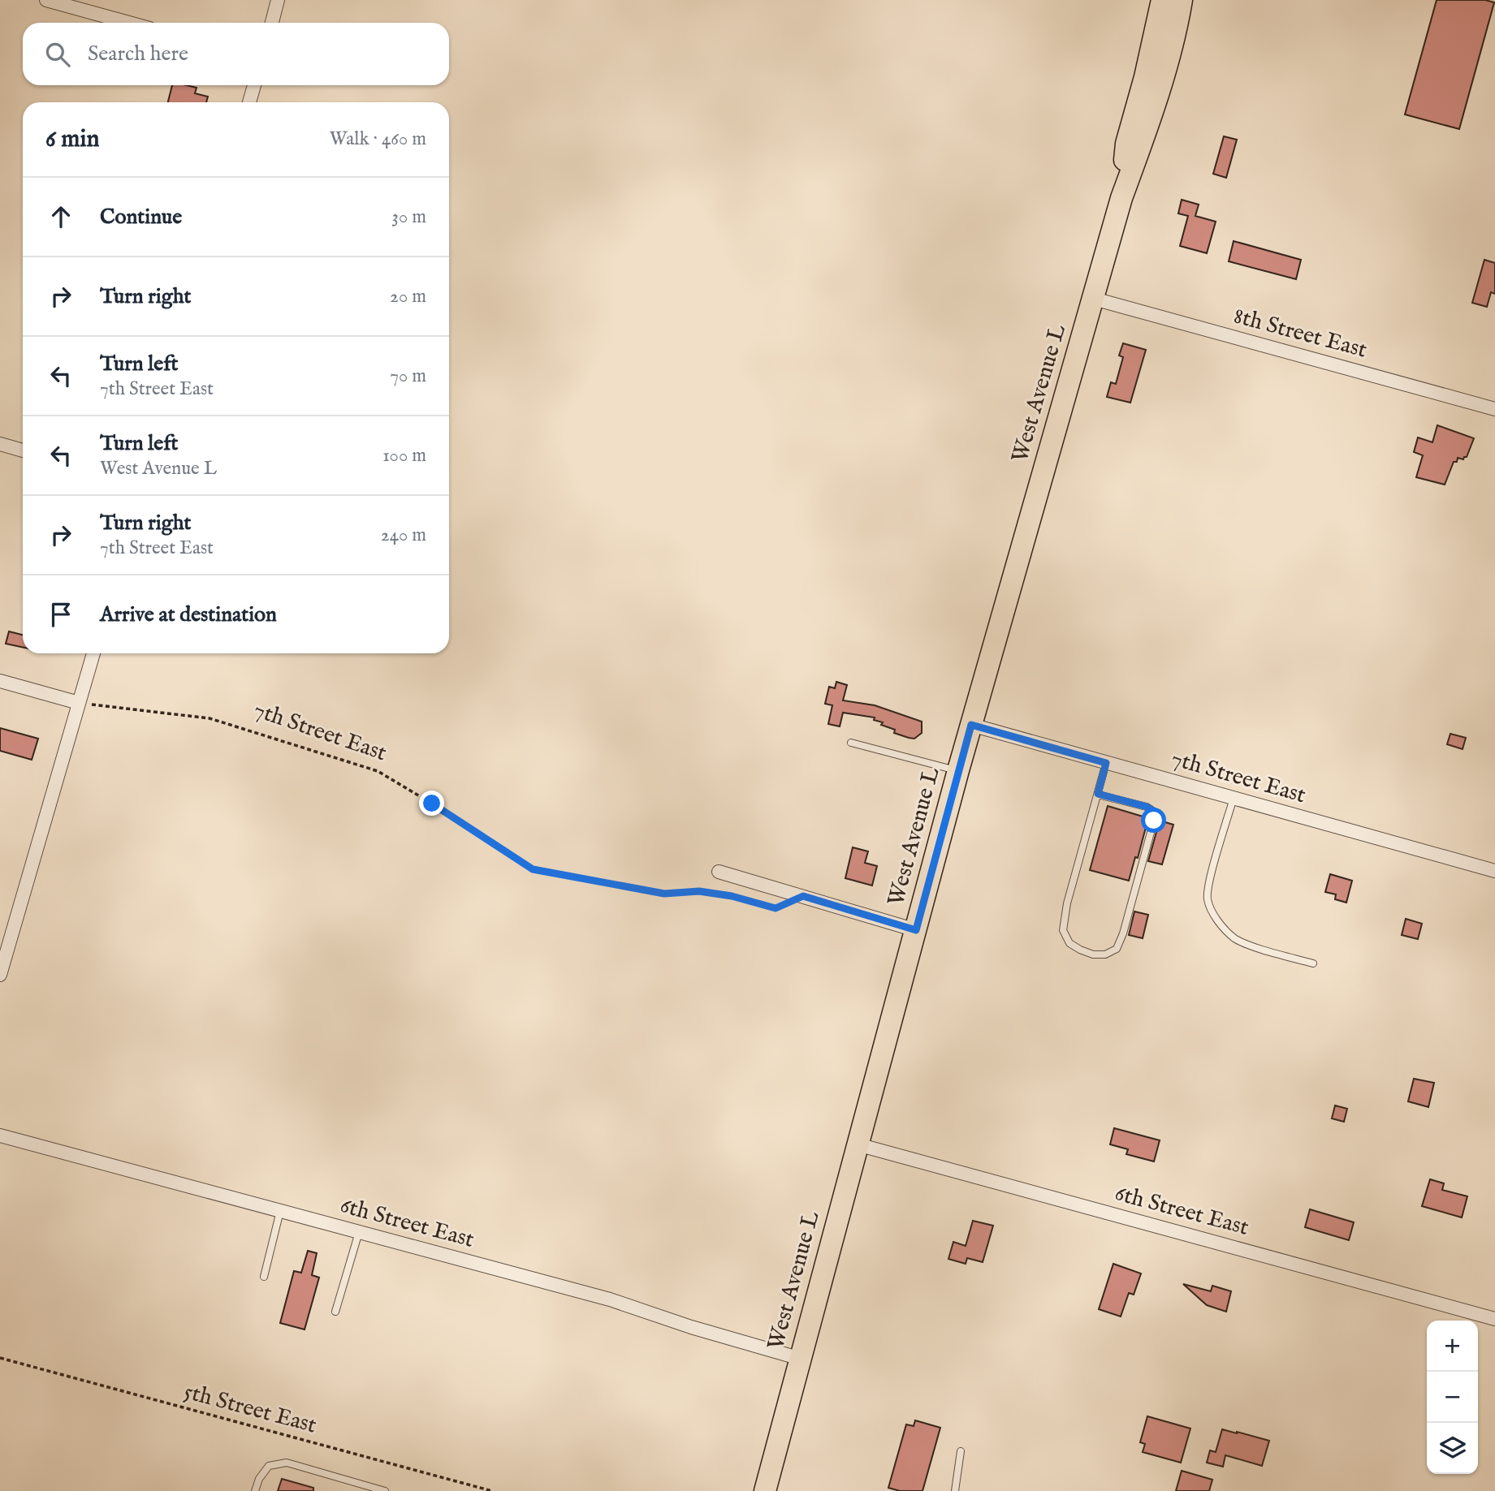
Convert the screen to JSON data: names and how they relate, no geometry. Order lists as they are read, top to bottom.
{
  "streets": {
    "main road": ["West Avenue L"],
    "street": ["8th Street East", "7th Street East", "6th Street East"],
    "path": ["5th Street East"]
  },
  "crossings": [
    ["8th Street East", "West Avenue L"],
    ["West Avenue L", "7th Street East"],
    ["West Avenue L", "6th Street East"]
  ],
  "page": {
    "search": "Search here",
    "heading": ["6 min", "Walk · 460 m"],
    "list": [
      ["Continue", "30 m"],
      ["Turn right", "20 m"],
      ["Turn left", "7th Street East", "70 m"],
      ["Turn left", "West Avenue L", "100 m"],
      ["Turn right", "7th Street East", "240 m"],
      "Arrive at destination"
    ],
    "map_buttons": ["+", "−"]
  }
}
